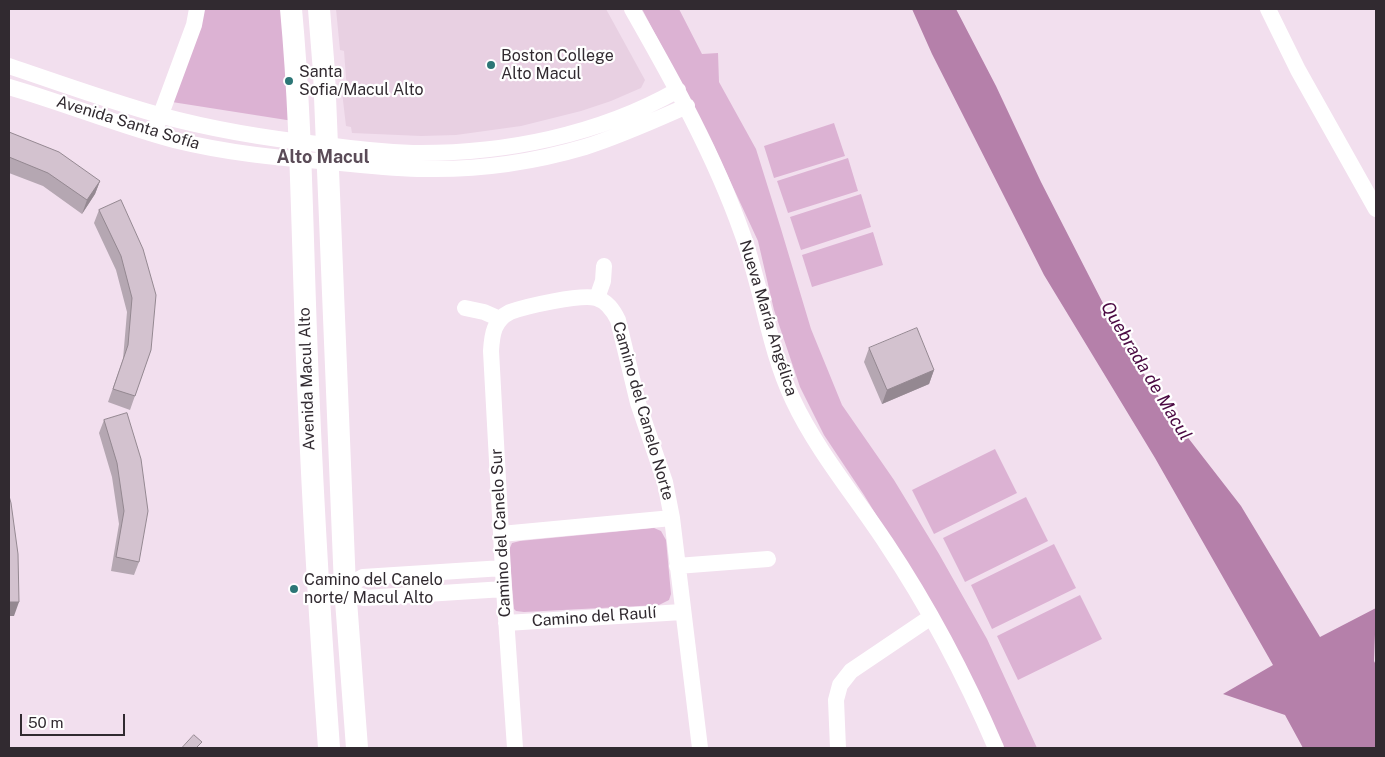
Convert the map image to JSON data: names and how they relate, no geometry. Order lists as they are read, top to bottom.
{
  "streets": {
    "street": [
      "Avenida Santa Sofía",
      "Nueva María Angélica",
      "Avenida Macul Alto",
      "Camino del Canelo Norte",
      "Camino del Canelo Sur",
      "Camino del Raulí"
    ]
  },
  "crossings": [
    ["Avenida Santa Sofía", "Nueva María Angélica"],
    ["Avenida Santa Sofía", "Avenida Macul Alto"],
    ["Camino del Canelo Norte", "Camino del Raulí"],
    ["Camino del Canelo Sur", "Camino del Raulí"]
  ],
  "districts": ["Alto Macul"],
  "water": ["Quebrada de Macul"],
  "places": ["Boston College Alto Macul", "Santa Sofia/Macul Alto", "Camino del Canelo norte/ Macul Alto"],
  "scale_bar": "50 m"
}
